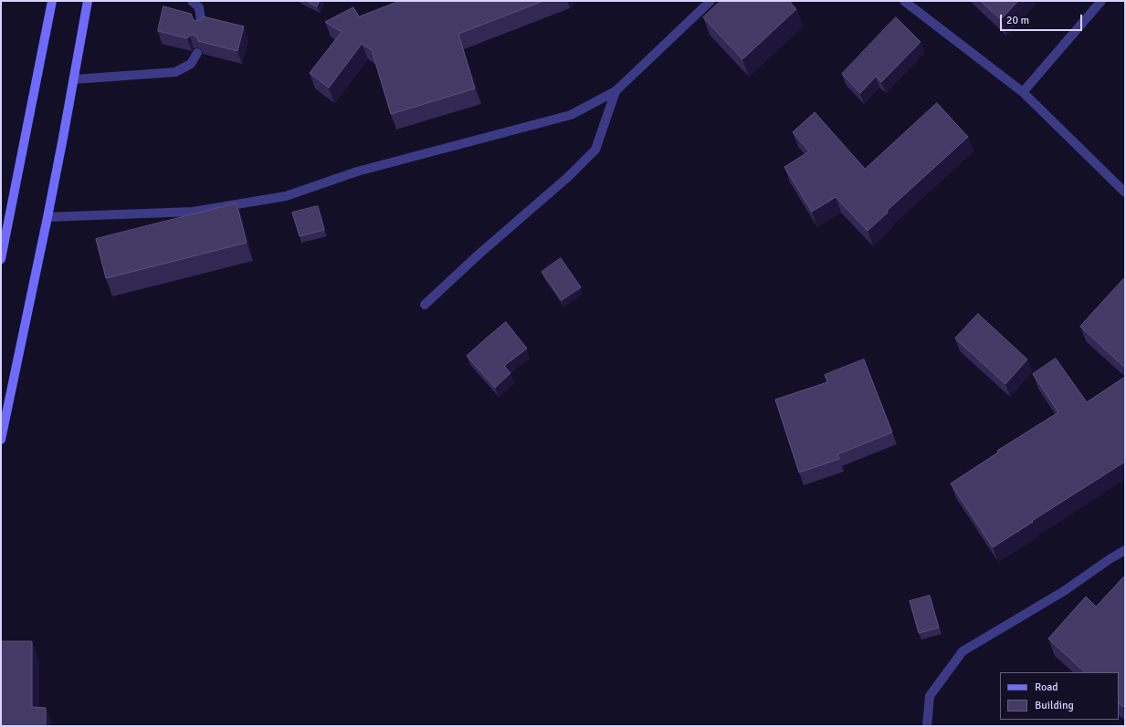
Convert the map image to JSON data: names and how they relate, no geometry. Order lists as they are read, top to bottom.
{
  "legend": ["Road", "Building"],
  "scale_bar": "20 m"
}
